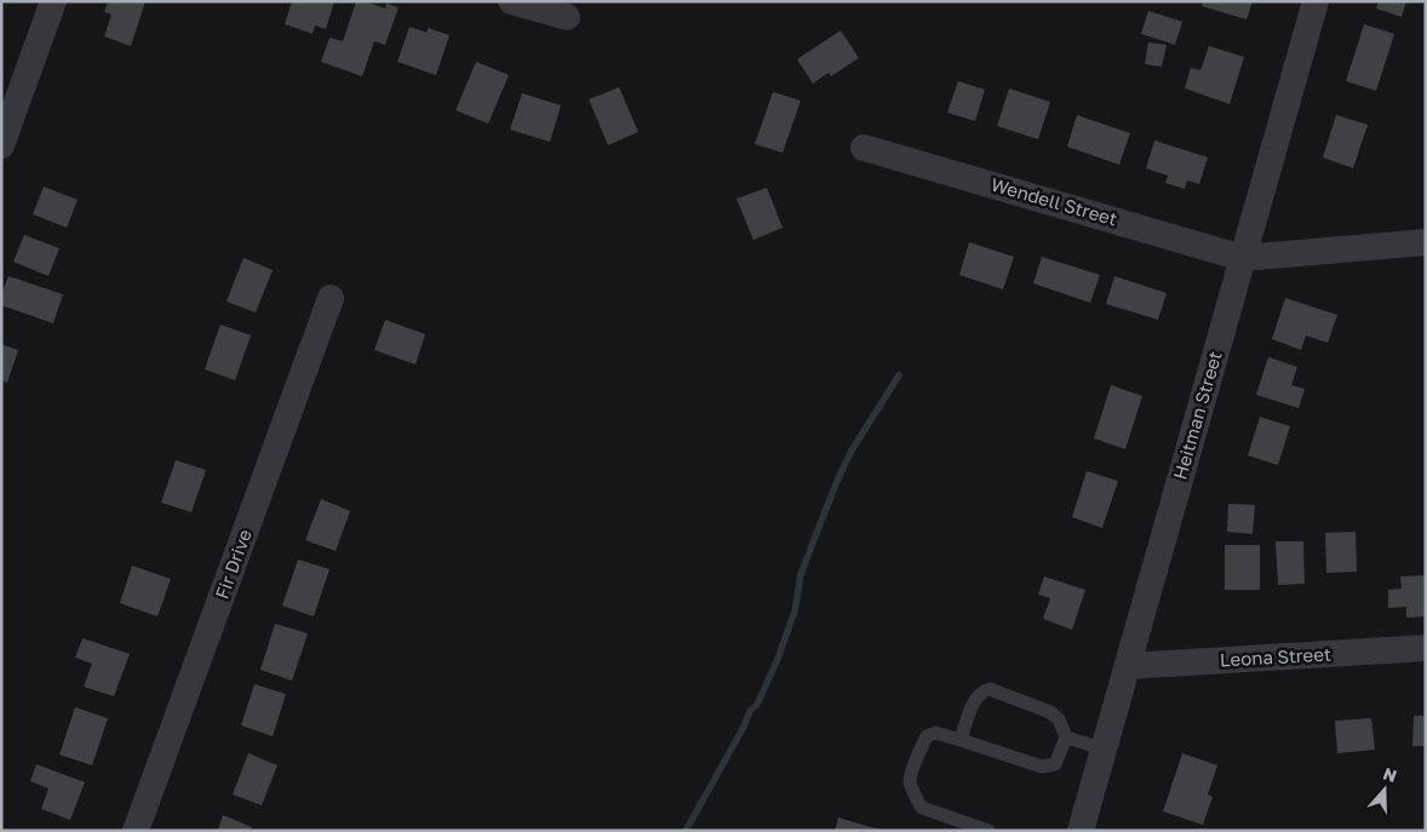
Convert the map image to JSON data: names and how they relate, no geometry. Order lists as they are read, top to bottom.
{
  "streets": {
    "street": [
      "Wendell Street",
      "Heitman Street",
      "Fir Drive",
      "Leona Street"
    ]
  },
  "crossings": [
    ["Wendell Street", "Heitman Street"],
    ["Heitman Street", "Leona Street"]
  ],
  "north": "top"
}
